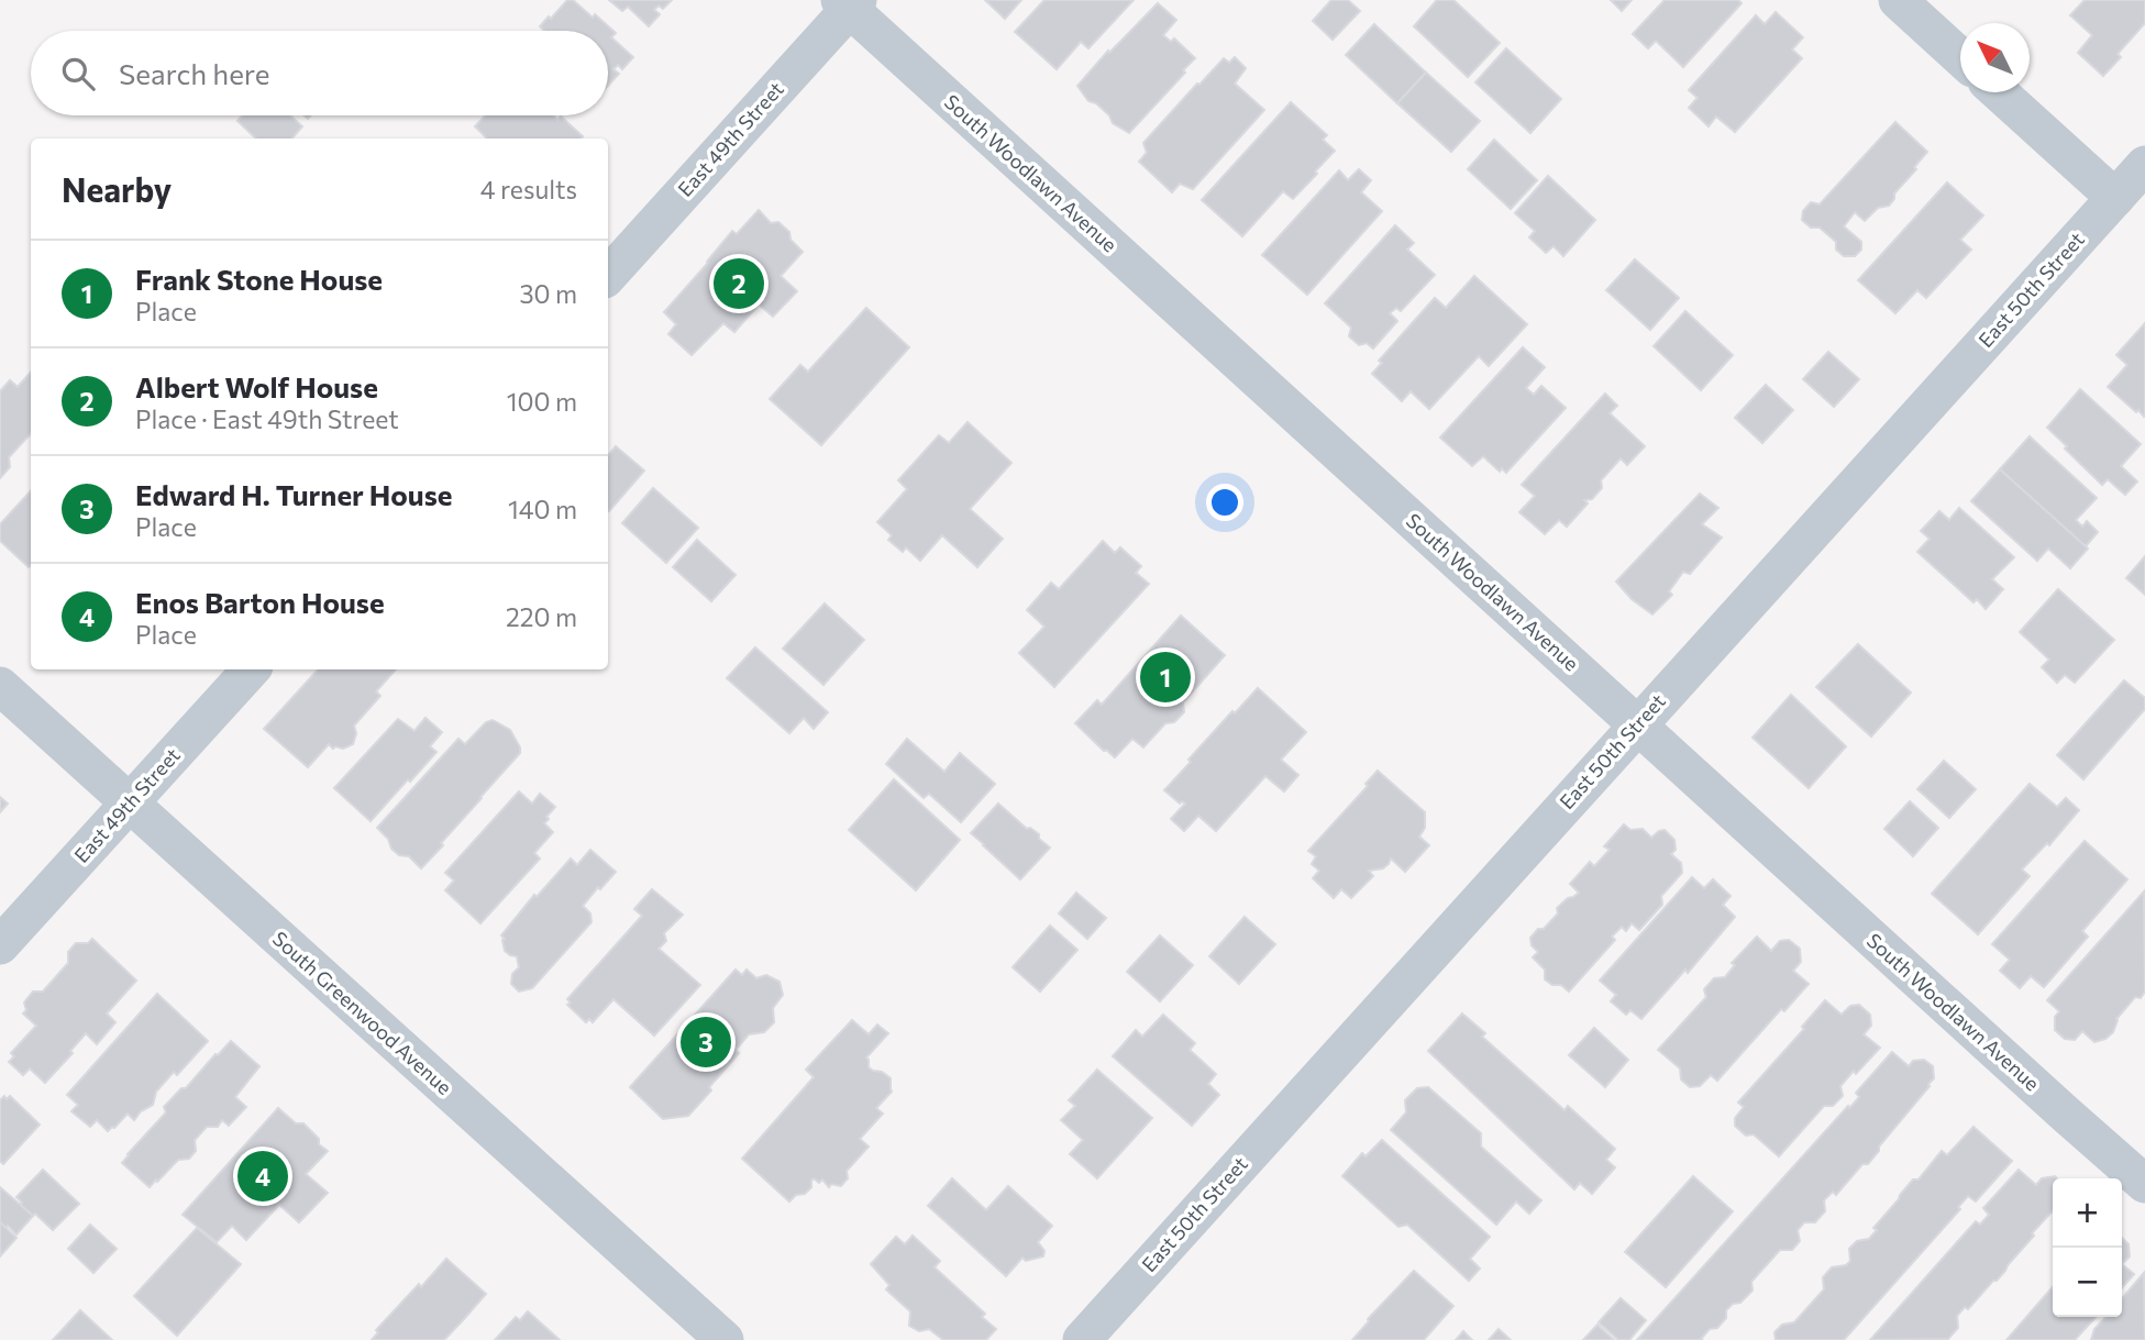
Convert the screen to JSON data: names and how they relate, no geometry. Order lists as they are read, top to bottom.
{
  "streets": {
    "street": [
      "East 49th Street",
      "South Woodlawn Avenue",
      "East 50th Street",
      "South Greenwood Avenue"
    ]
  },
  "crossings": [
    ["East 49th Street", "South Woodlawn Avenue"],
    ["East 49th Street", "South Greenwood Avenue"],
    ["South Woodlawn Avenue", "East 50th Street"]
  ],
  "north": "top left",
  "page": {
    "search": "Search here",
    "heading": ["Nearby", "4 results"],
    "list": [
      {
        "mark": "1",
        "name": "Frank Stone House",
        "note": "Place",
        "value": "30 m"
      },
      {
        "mark": "2",
        "name": "Albert Wolf House",
        "note": "Place · East 49th Street",
        "value": "100 m"
      },
      {
        "mark": "3",
        "name": "Edward H. Turner House",
        "note": "Place",
        "value": "140 m"
      },
      {
        "mark": "4",
        "name": "Enos Barton House",
        "note": "Place",
        "value": "220 m"
      }
    ],
    "pins": [
      "2",
      "1",
      "3",
      "4"
    ],
    "map_buttons": ["+", "−"]
  }
}
